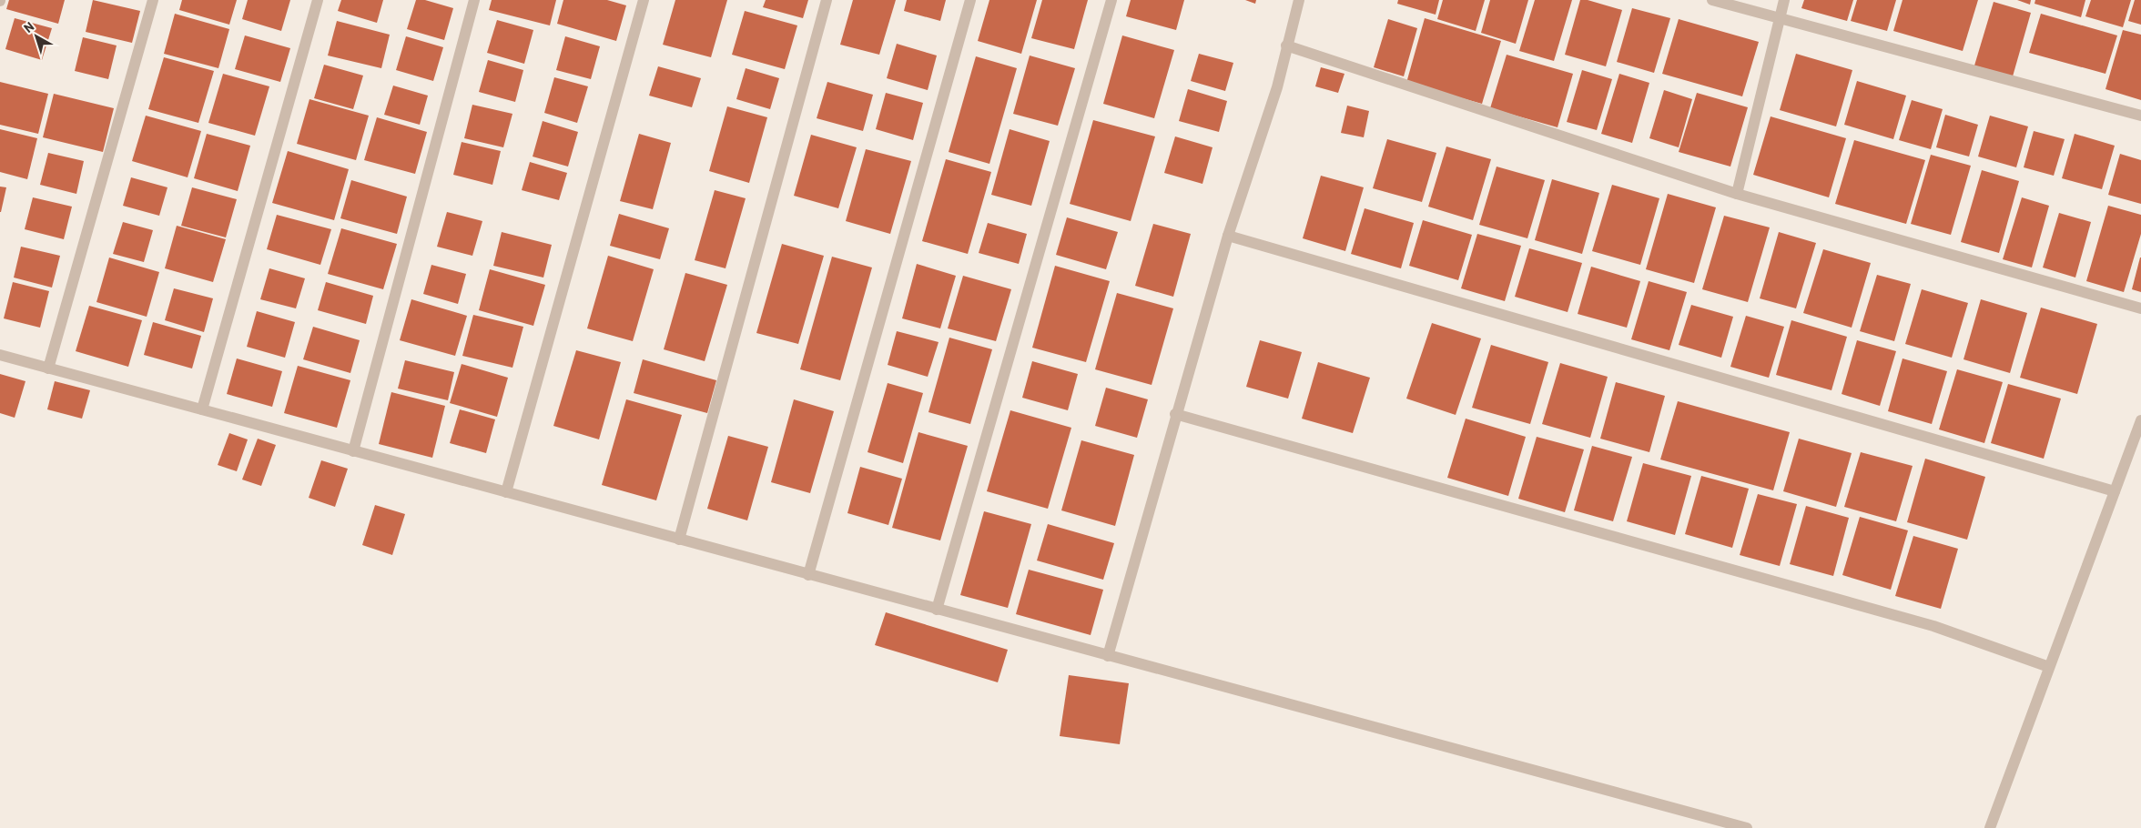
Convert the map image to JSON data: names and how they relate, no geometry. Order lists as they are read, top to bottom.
{
  "north": "top left"
}
